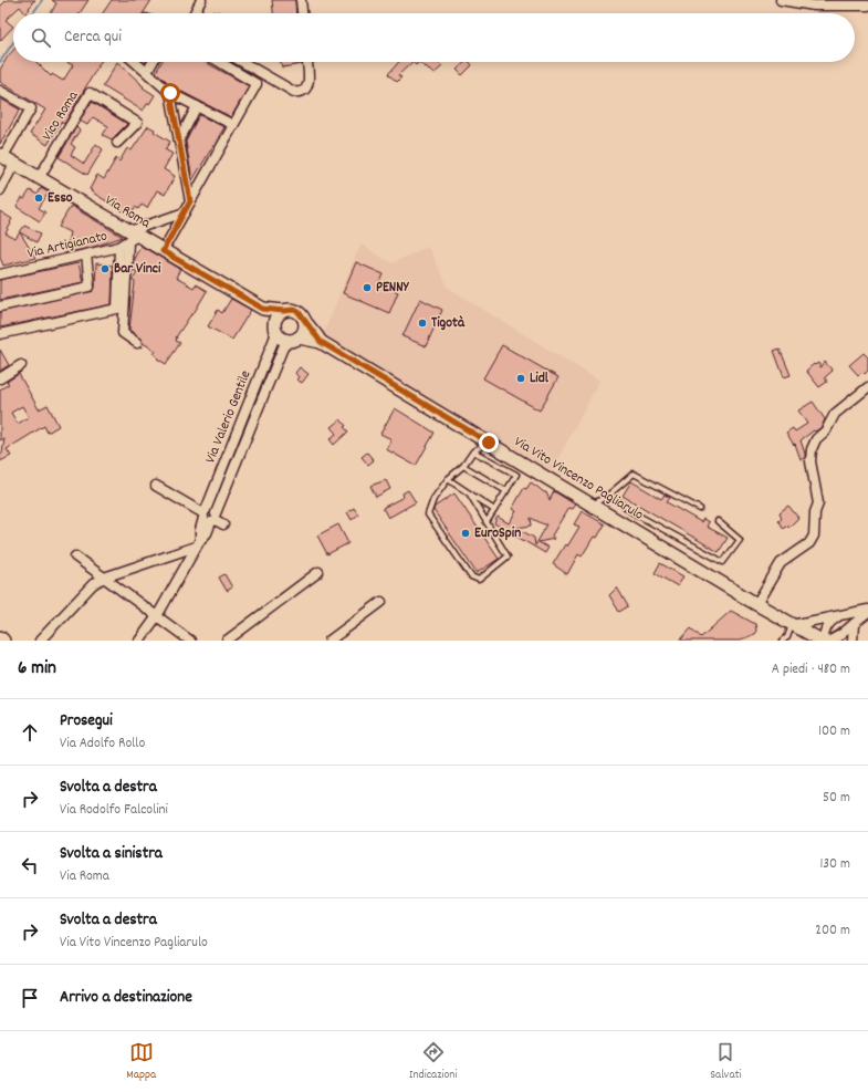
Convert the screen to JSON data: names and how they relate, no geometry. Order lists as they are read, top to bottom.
{
  "streets": {
    "street": [
      "Vico Roma",
      "Via Roma",
      "Via Artigianato",
      "Via Valerio Gentile",
      "Via Vito Vincenzo Pagliarulo"
    ]
  },
  "crossings": [
    ["Vico Roma", "Via Roma"],
    ["Via Roma", "Via Artigianato"],
    ["Via Roma", "Via Valerio Gentile"],
    ["Via Roma", "Via Vito Vincenzo Pagliarulo"],
    ["Via Valerio Gentile", "Via Vito Vincenzo Pagliarulo"]
  ],
  "places": [
    "Esso",
    "Bar Vinci",
    "PENNY",
    "Tigotà",
    "Lidl",
    "EuroSpin"
  ],
  "page": {
    "search": "Cerca qui",
    "heading": ["6 min", "A piedi · 480 m"],
    "list": [
      ["Prosegui", "Via Adolfo Rollo", "100 m"],
      ["Svolta a destra", "Via Rodolfo Falcolini", "50 m"],
      ["Svolta a sinistra", "Via Roma", "130 m"],
      ["Svolta a destra", "Via Vito Vincenzo Pagliarulo", "200 m"],
      "Arrivo a destinazione"
    ],
    "nav": ["Mappa", "Indicazioni", "Salvati"]
  }
}
